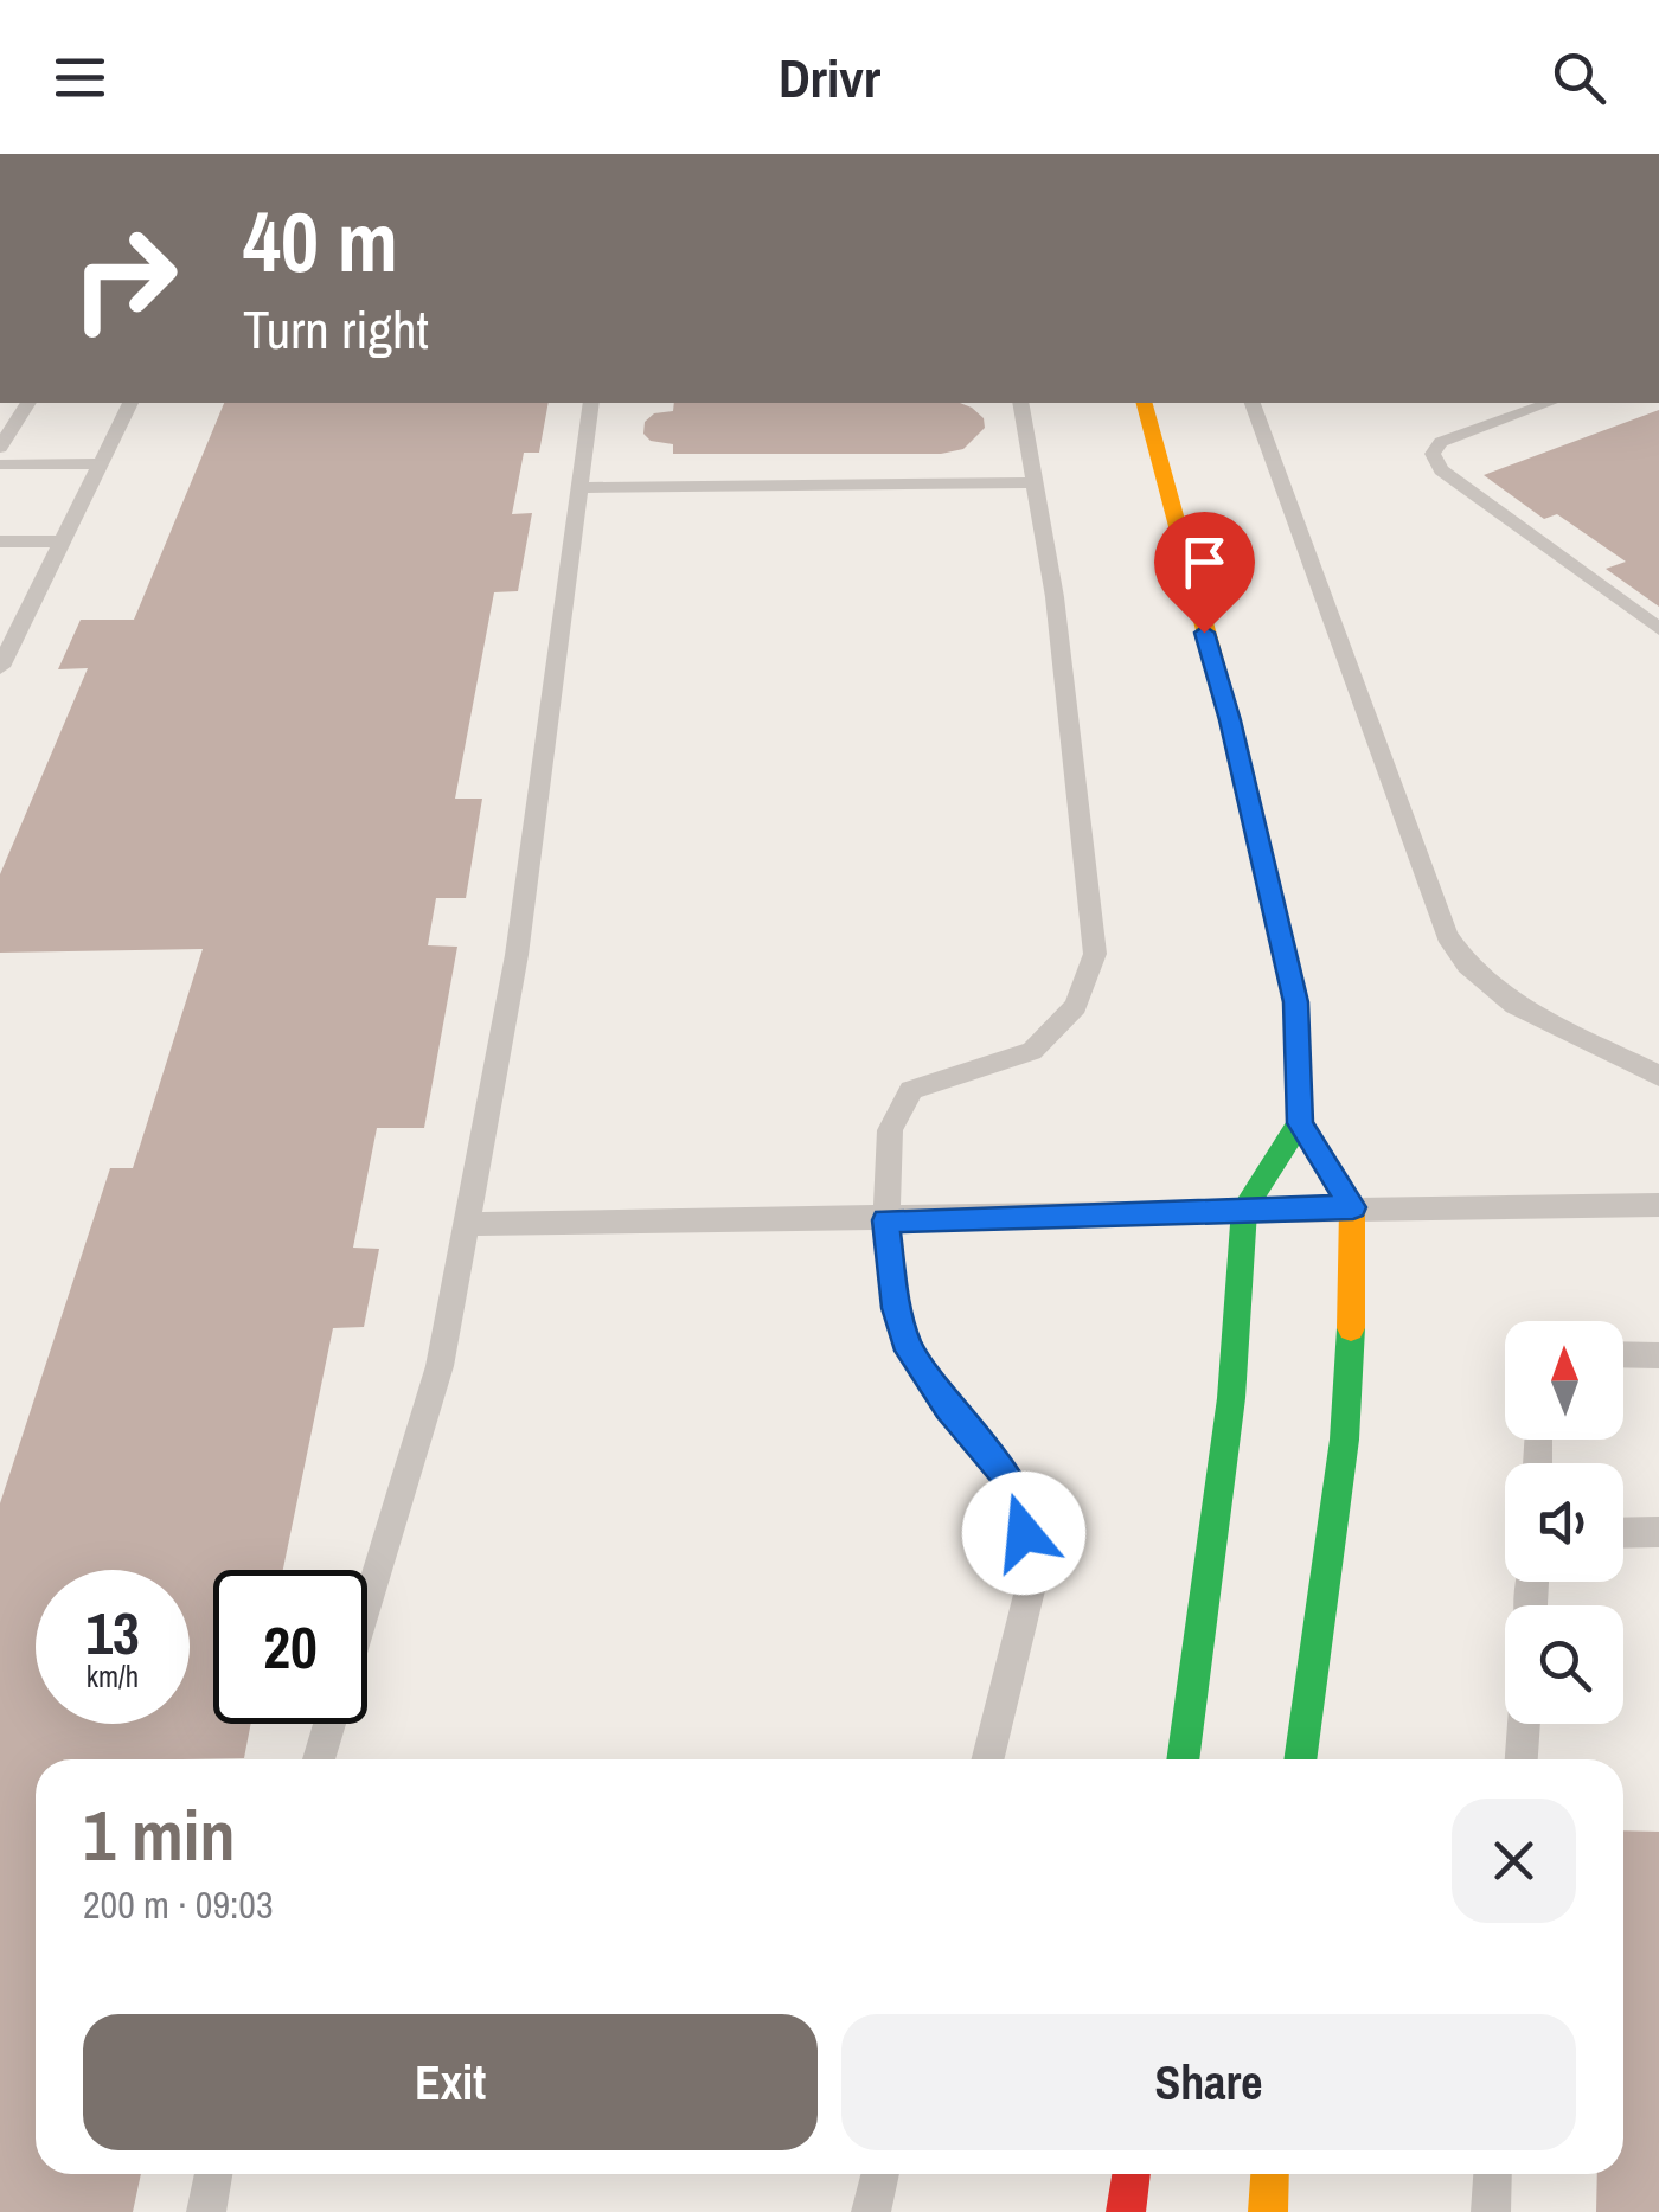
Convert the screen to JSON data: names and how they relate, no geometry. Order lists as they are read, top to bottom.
{
  "north": "top",
  "page": {
    "header": "Drivr",
    "turn": ["40 m", "Turn right"],
    "speed": "13 km/h",
    "limit": "20",
    "heading": ["1 min", "200 m · 09:03"],
    "buttons": ["Exit", "Share"]
  }
}
